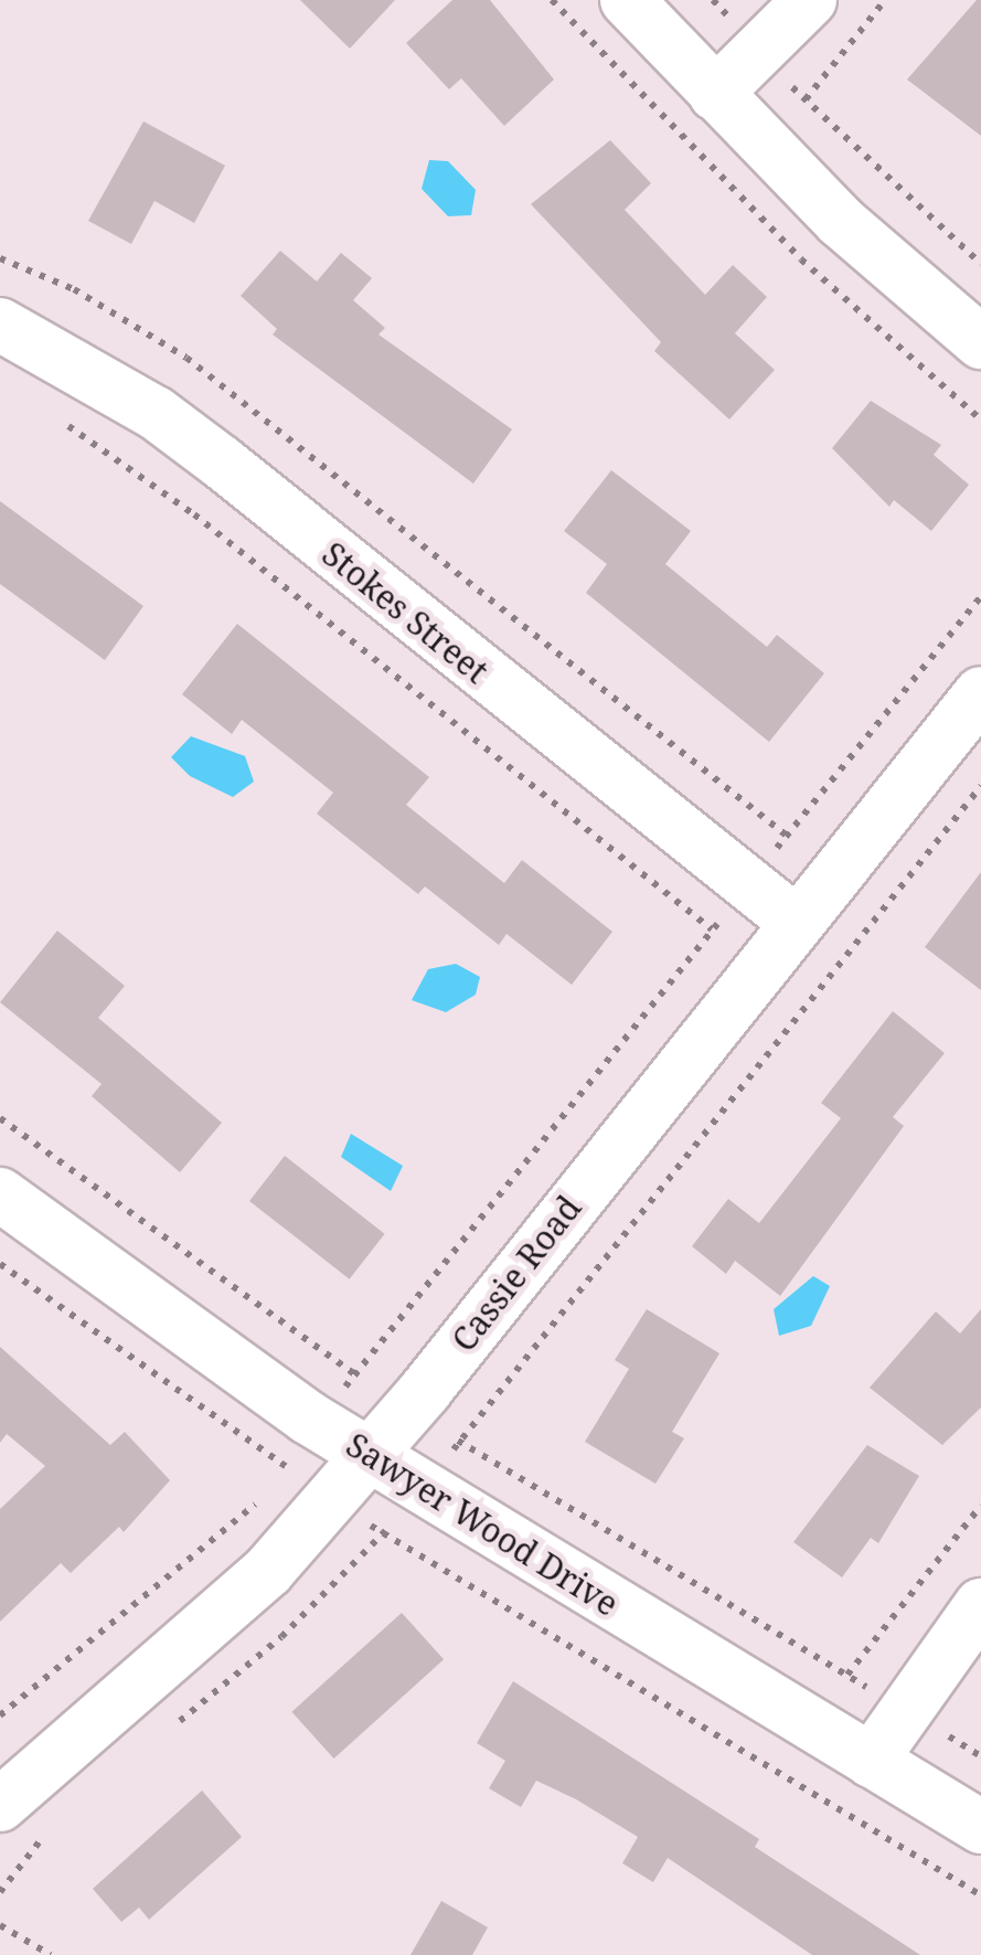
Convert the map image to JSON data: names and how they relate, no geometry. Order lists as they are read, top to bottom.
{
  "streets": {
    "street": ["Stokes Street", "Cassie Road", "Sawyer Wood Drive"]
  },
  "crossings": [
    ["Stokes Street", "Cassie Road"],
    ["Cassie Road", "Sawyer Wood Drive"]
  ]
}
